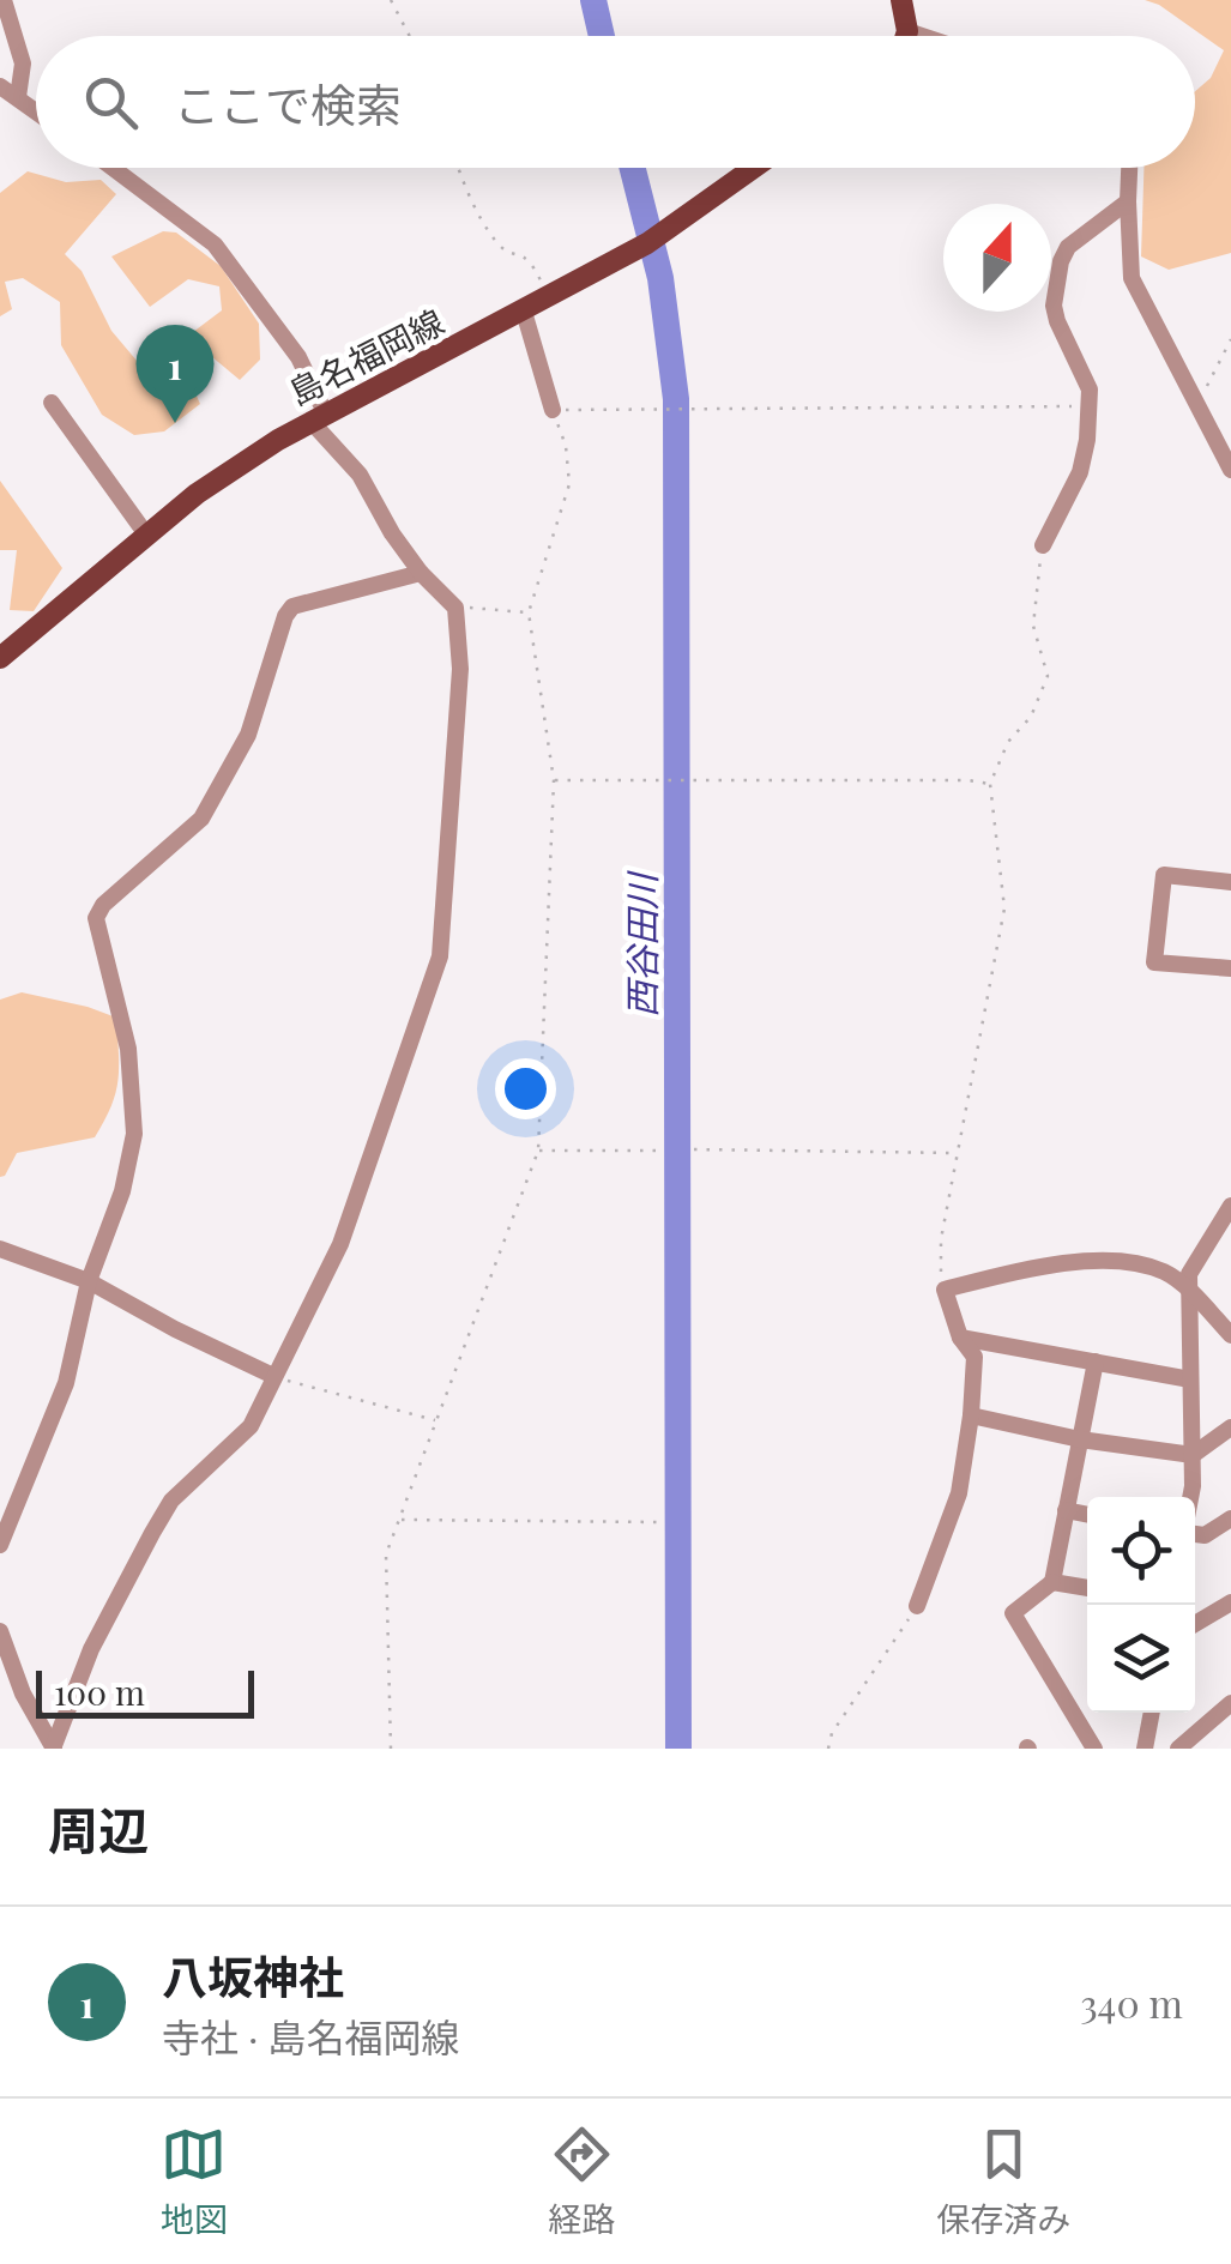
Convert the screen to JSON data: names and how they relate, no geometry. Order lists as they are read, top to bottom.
{
  "streets": {
    "main road": ["島名福岡線"]
  },
  "water": ["西谷田川"],
  "scale_bar": "100 m",
  "north": "top",
  "page": {
    "search": "ここで検索",
    "pins": "1",
    "scale": "100 m",
    "heading": "周辺",
    "list": [
      {
        "mark": "1",
        "name": "八坂神社",
        "note": "寺社 · 島名福岡線",
        "value": "340 m"
      }
    ],
    "nav": ["地図", "経路", "保存済み"]
  }
}
